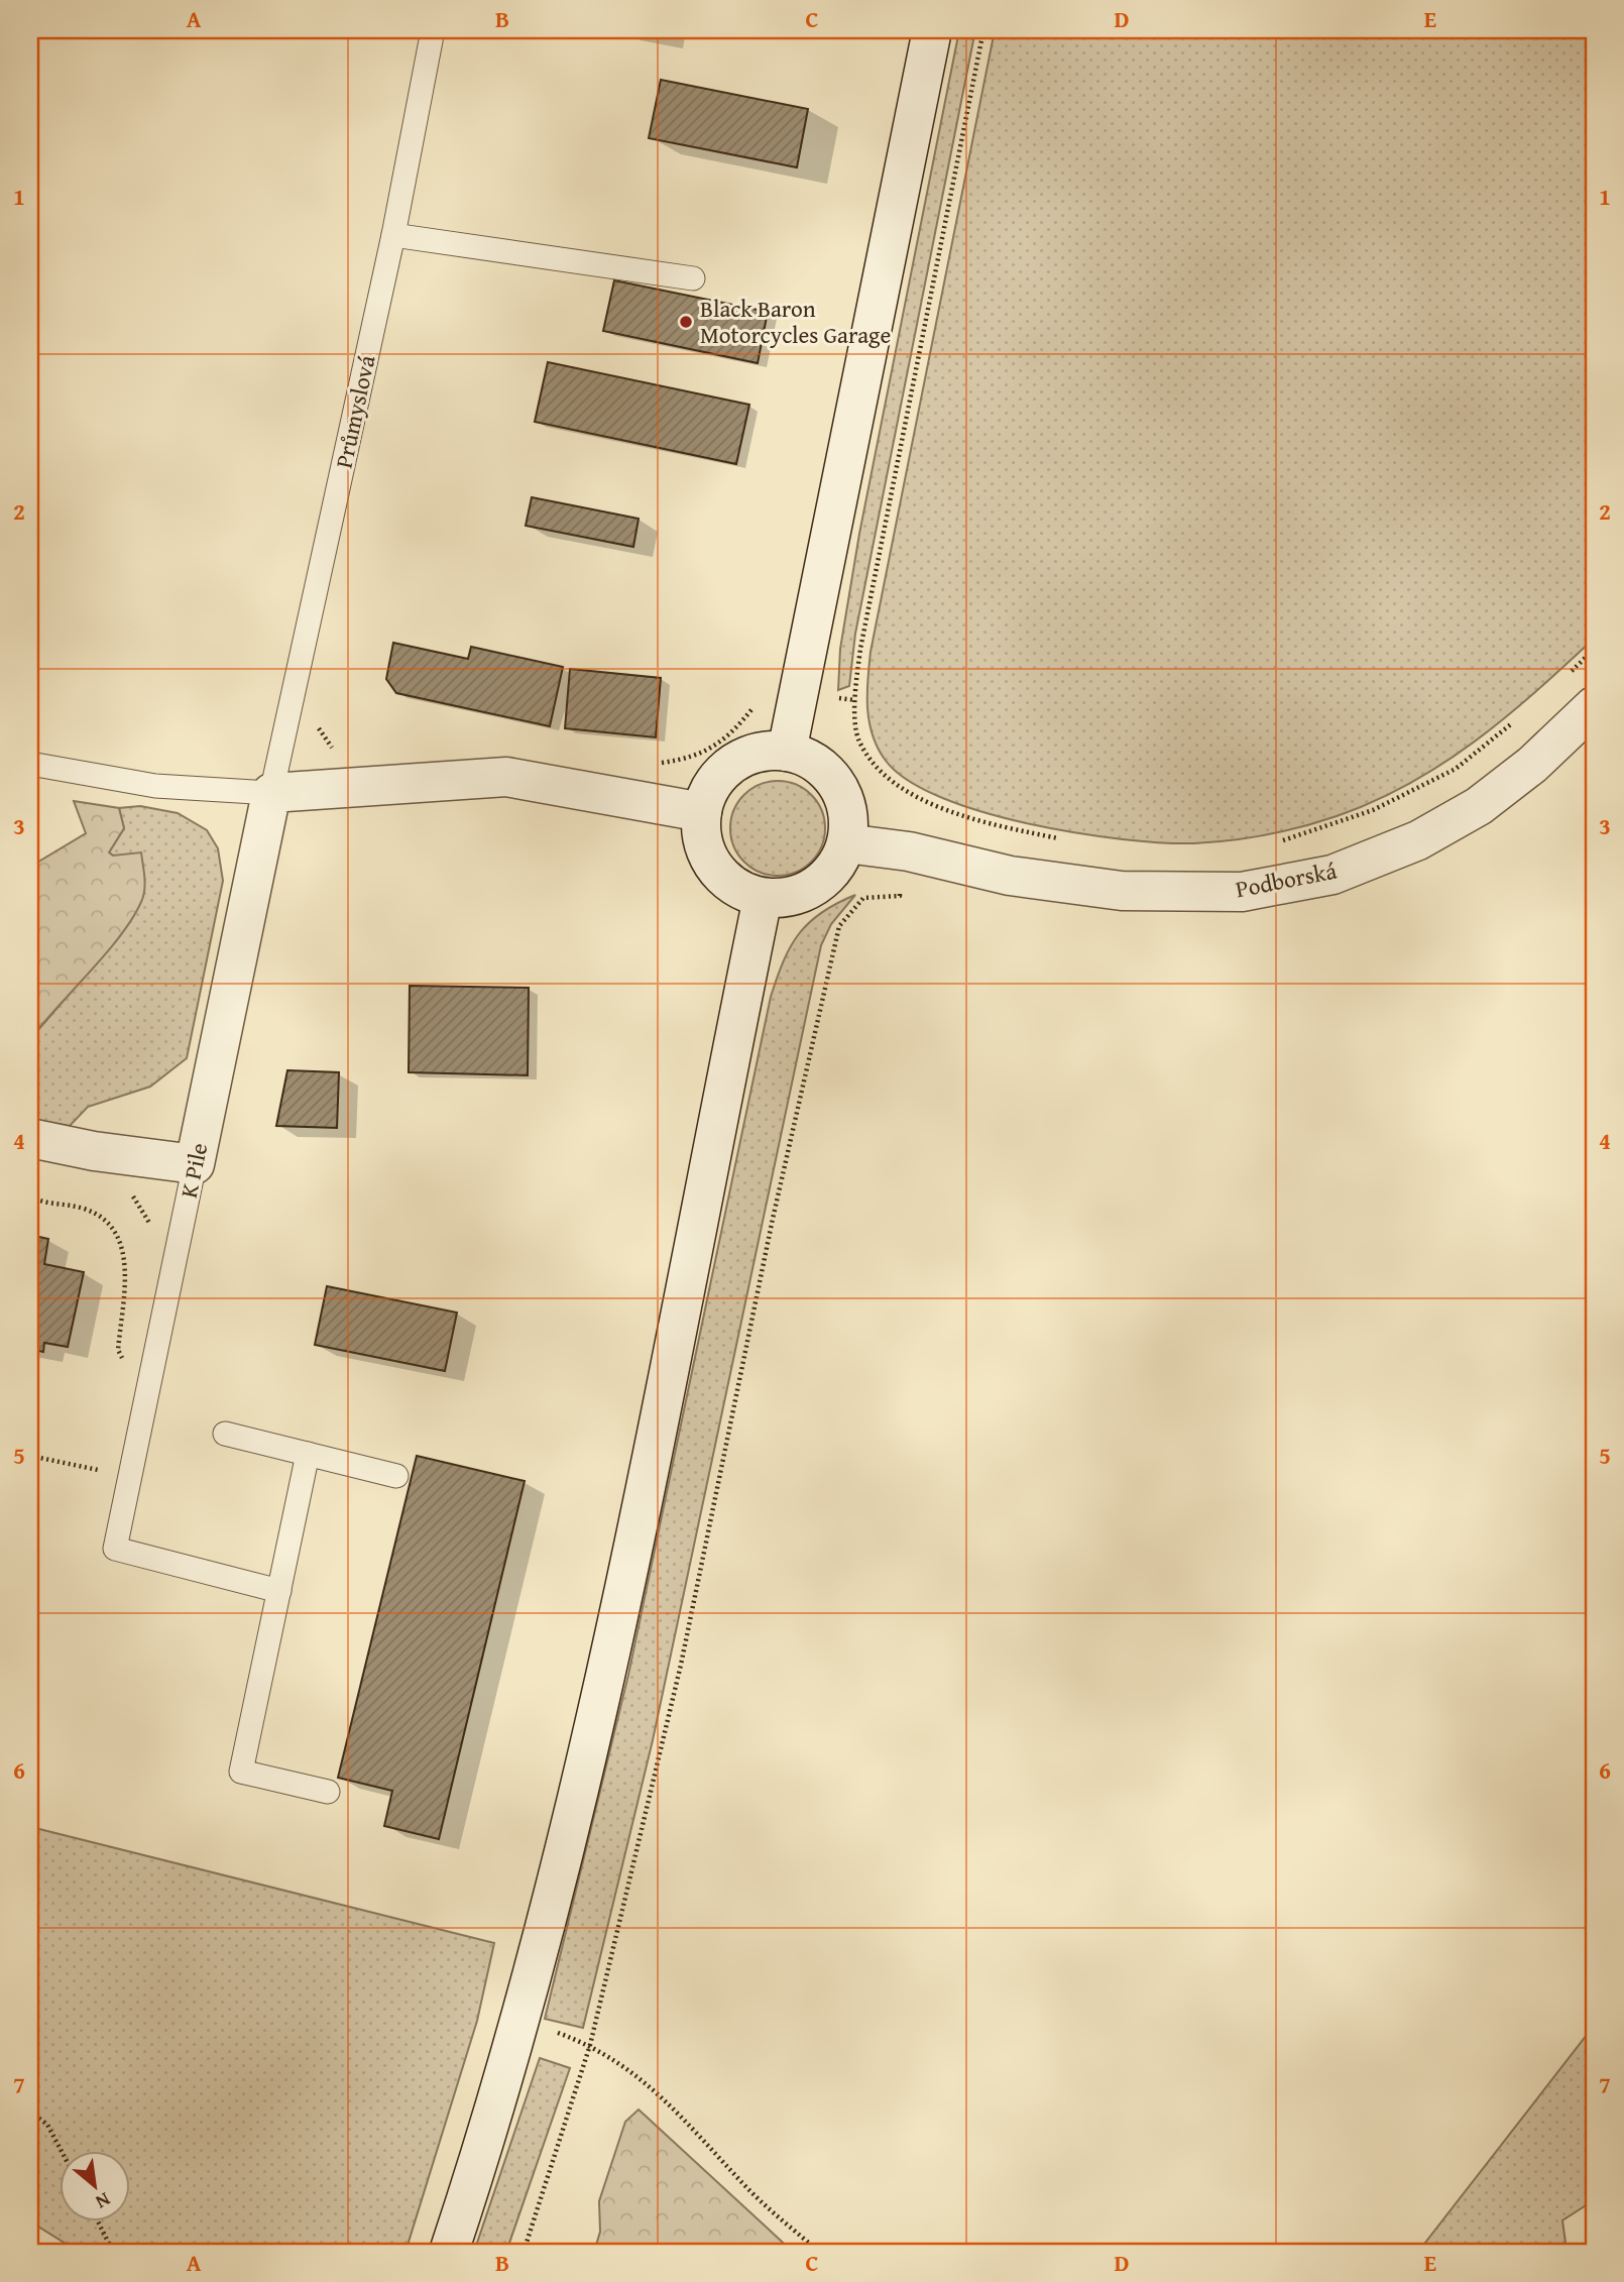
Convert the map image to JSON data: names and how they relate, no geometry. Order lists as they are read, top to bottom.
{
  "streets": {
    "main road": ["Podborská", "K Pile"],
    "lane": ["Průmyslová"]
  },
  "crossings": [
    ["Průmyslová", "K Pile"]
  ],
  "places": ["Black Baron Motorcycles Garage"],
  "north": "bottom right",
  "grid": {
    "columns": [
      "A",
      "B",
      "C",
      "D",
      "E"
    ],
    "rows": [
      "1",
      "2",
      "3",
      "4",
      "5",
      "6",
      "7"
    ]
  }
}
